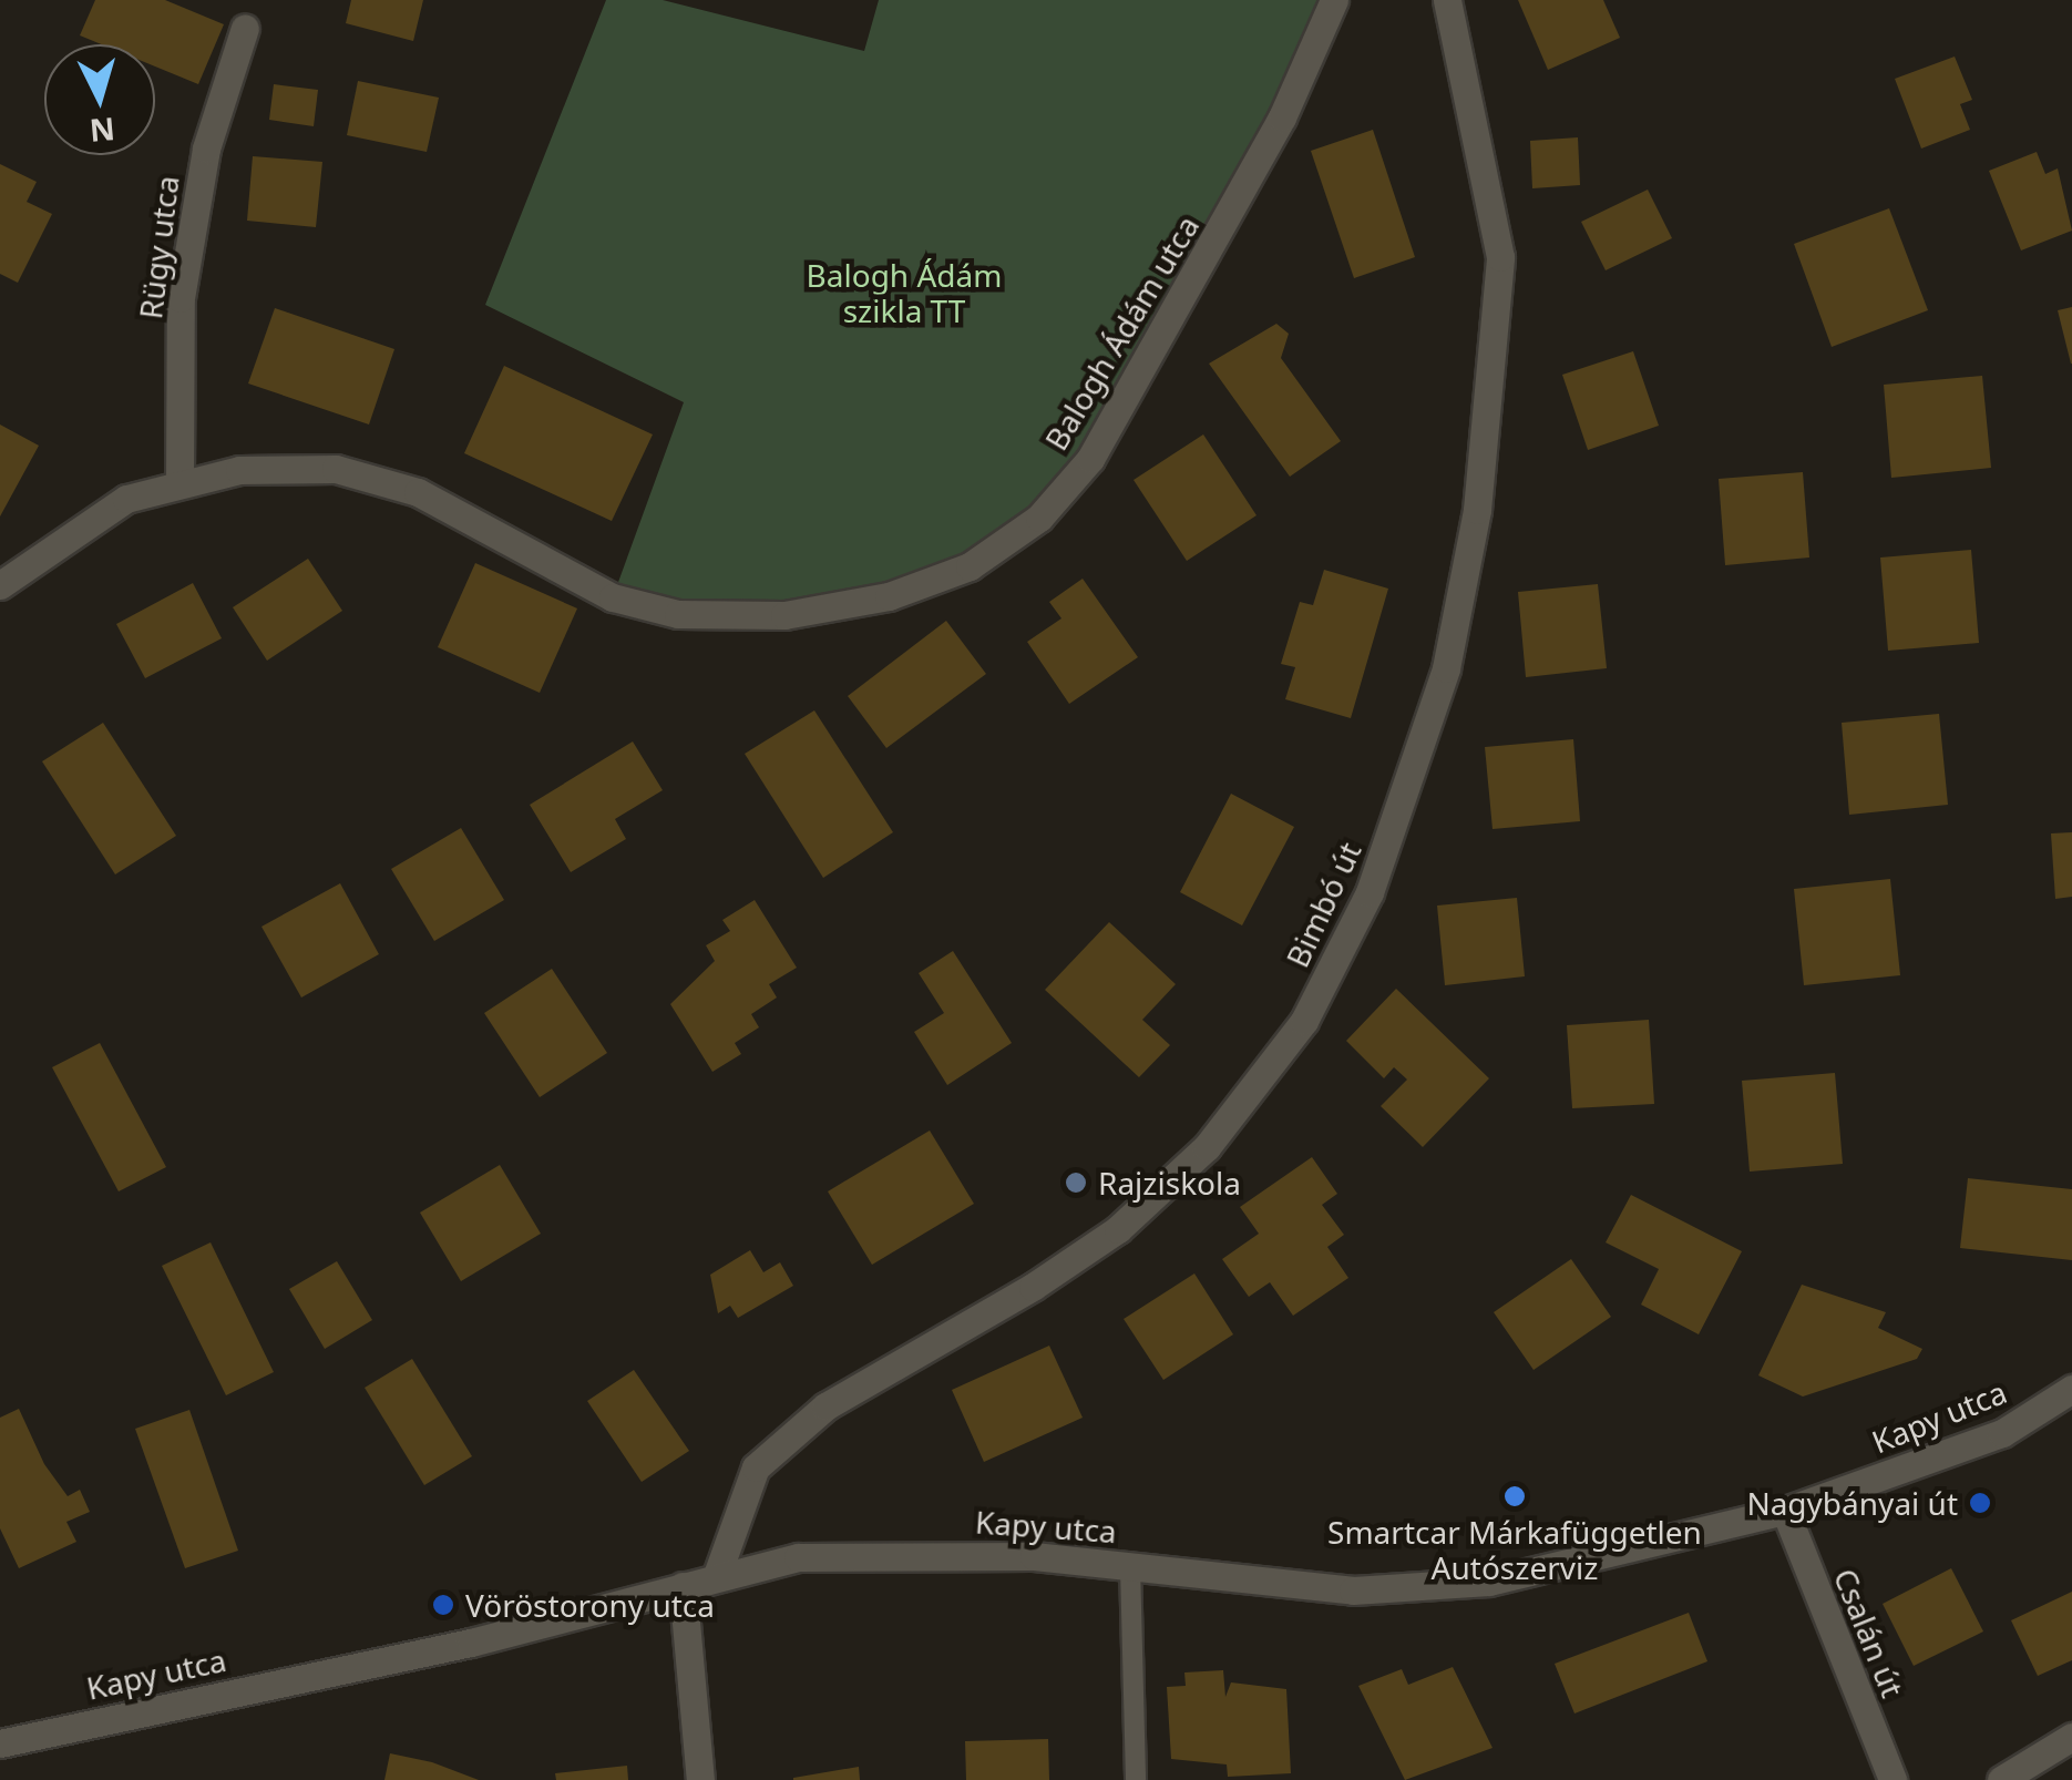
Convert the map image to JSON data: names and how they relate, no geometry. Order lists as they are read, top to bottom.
{
  "streets": {
    "street": [
      "Rügy utca",
      "Balogh Ádám utca",
      "Bimbó út",
      "Kapy utca",
      "Csalán út"
    ]
  },
  "crossings": [
    ["Rügy utca", "Balogh Ádám utca"],
    ["Bimbó út", "Kapy utca"],
    ["Kapy utca", "Csalán út"]
  ],
  "parks": ["Balogh Ádám szikla TT"],
  "places": [
    "Rajziskola",
    "Smartcar Márkafüggetlen Autószerviz",
    "Nagybányai út",
    "Vöröstorony utca"
  ],
  "north": "bottom"
}
